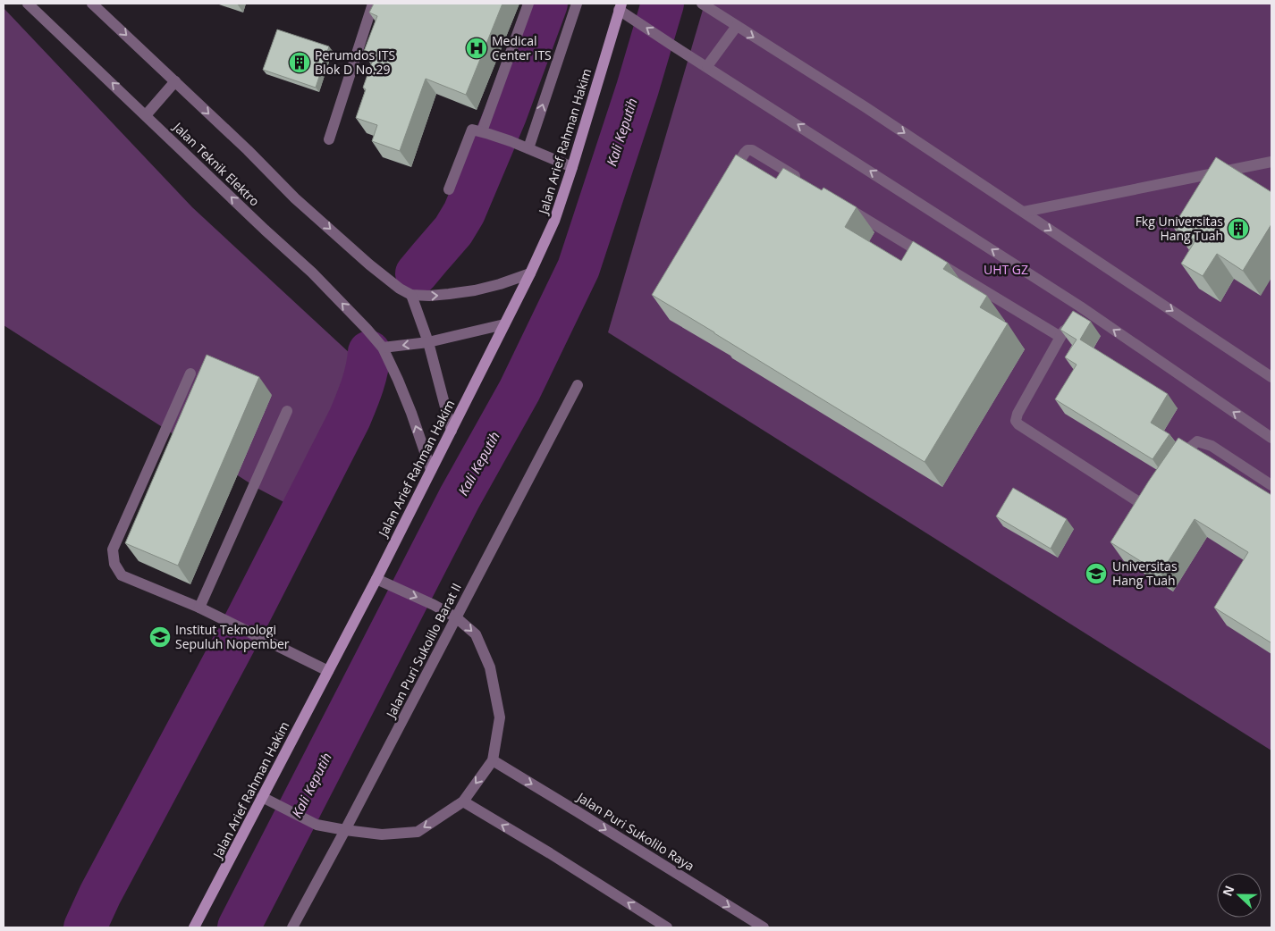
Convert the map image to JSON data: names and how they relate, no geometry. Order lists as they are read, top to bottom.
{
  "streets": {
    "main road": ["Jalan Arief Rahman Hakim"],
    "street": ["Jalan Teknik Elektro", "Jalan Puri Sukolilo Barat II", "Jalan Puri Sukolilo Raya"]
  },
  "crossings": [
    ["Jalan Arief Rahman Hakim", "Jalan Teknik Elektro"]
  ],
  "water": ["Kali Keputih"],
  "parks": ["UHT GZ"],
  "places": {
    "hospital": ["Medical Center ITS"],
    "building": ["Perumdos ITS Blok D No.29", "Fkg Universitas Hang Tuah"],
    "school or university": ["Universitas Hang Tuah", "Institut Teknologi Sepuluh Nopember"]
  },
  "north": "left"
}
